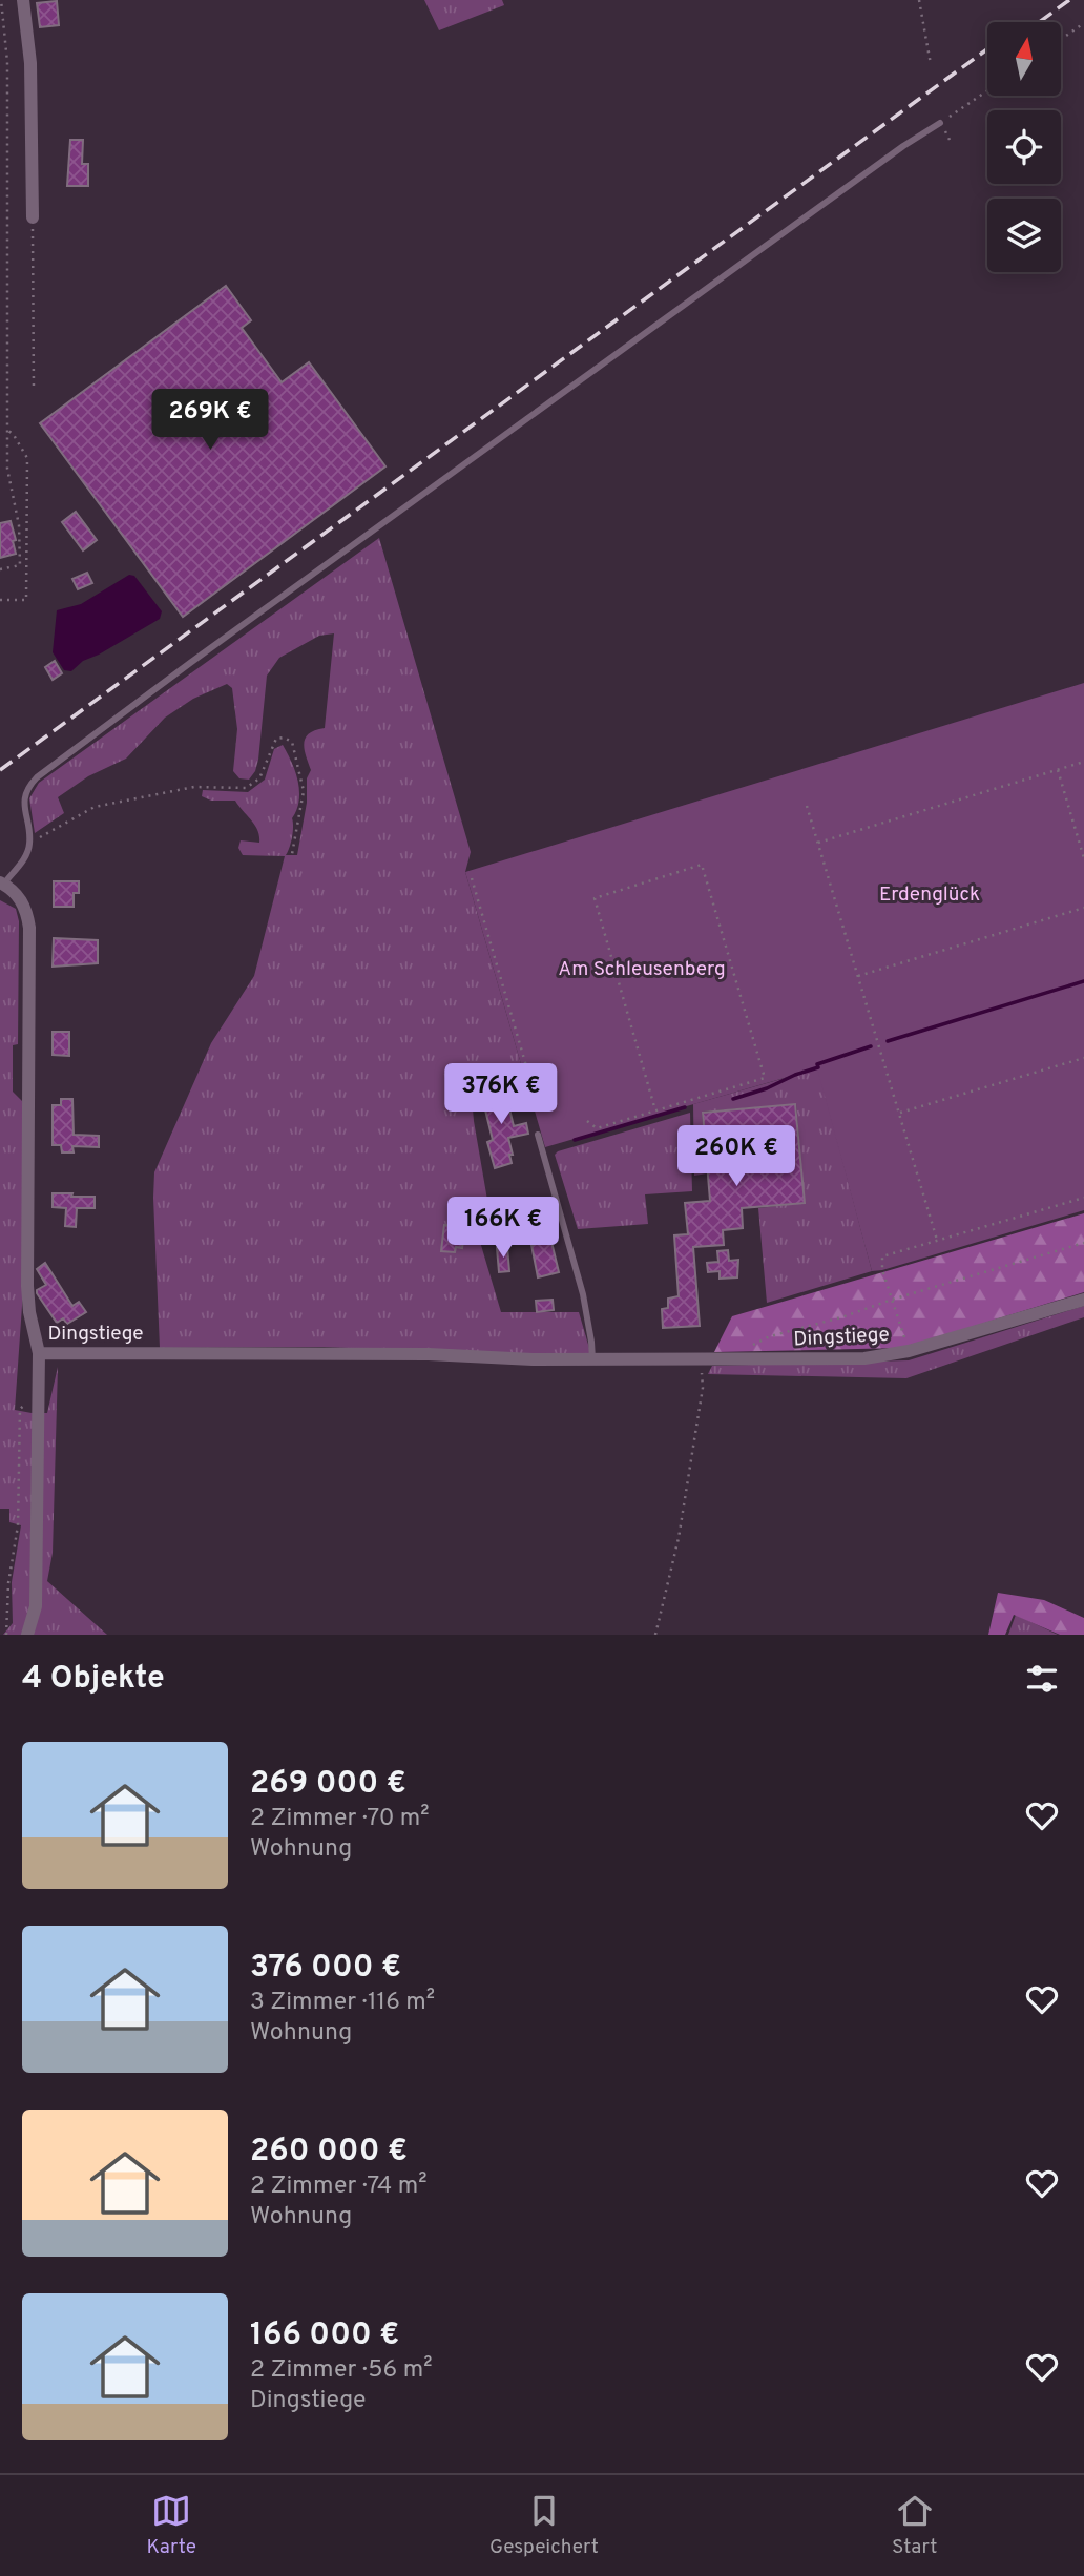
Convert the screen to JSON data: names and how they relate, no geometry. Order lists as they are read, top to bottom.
{
  "streets": {
    "street": ["Dingstiege"]
  },
  "parks": ["Erdenglück", "Am Schleusenberg"],
  "north": "top",
  "page": {
    "price": [
      "269K €",
      "376K €",
      "260K €",
      "166K €"
    ],
    "heading": "4 Objekte",
    "list": [
      {
        "name": "269 000 €",
        "note": "2 Zimmer · 70 m² · Wohnung"
      },
      {
        "name": "376 000 €",
        "note": "3 Zimmer · 116 m² · Wohnung"
      },
      {
        "name": "260 000 €",
        "note": "2 Zimmer · 74 m² · Wohnung"
      },
      {
        "name": "166 000 €",
        "note": "2 Zimmer · 56 m² · Dingstiege"
      }
    ],
    "tabs": ["Karte", "Gespeichert", "Start"]
  }
}
